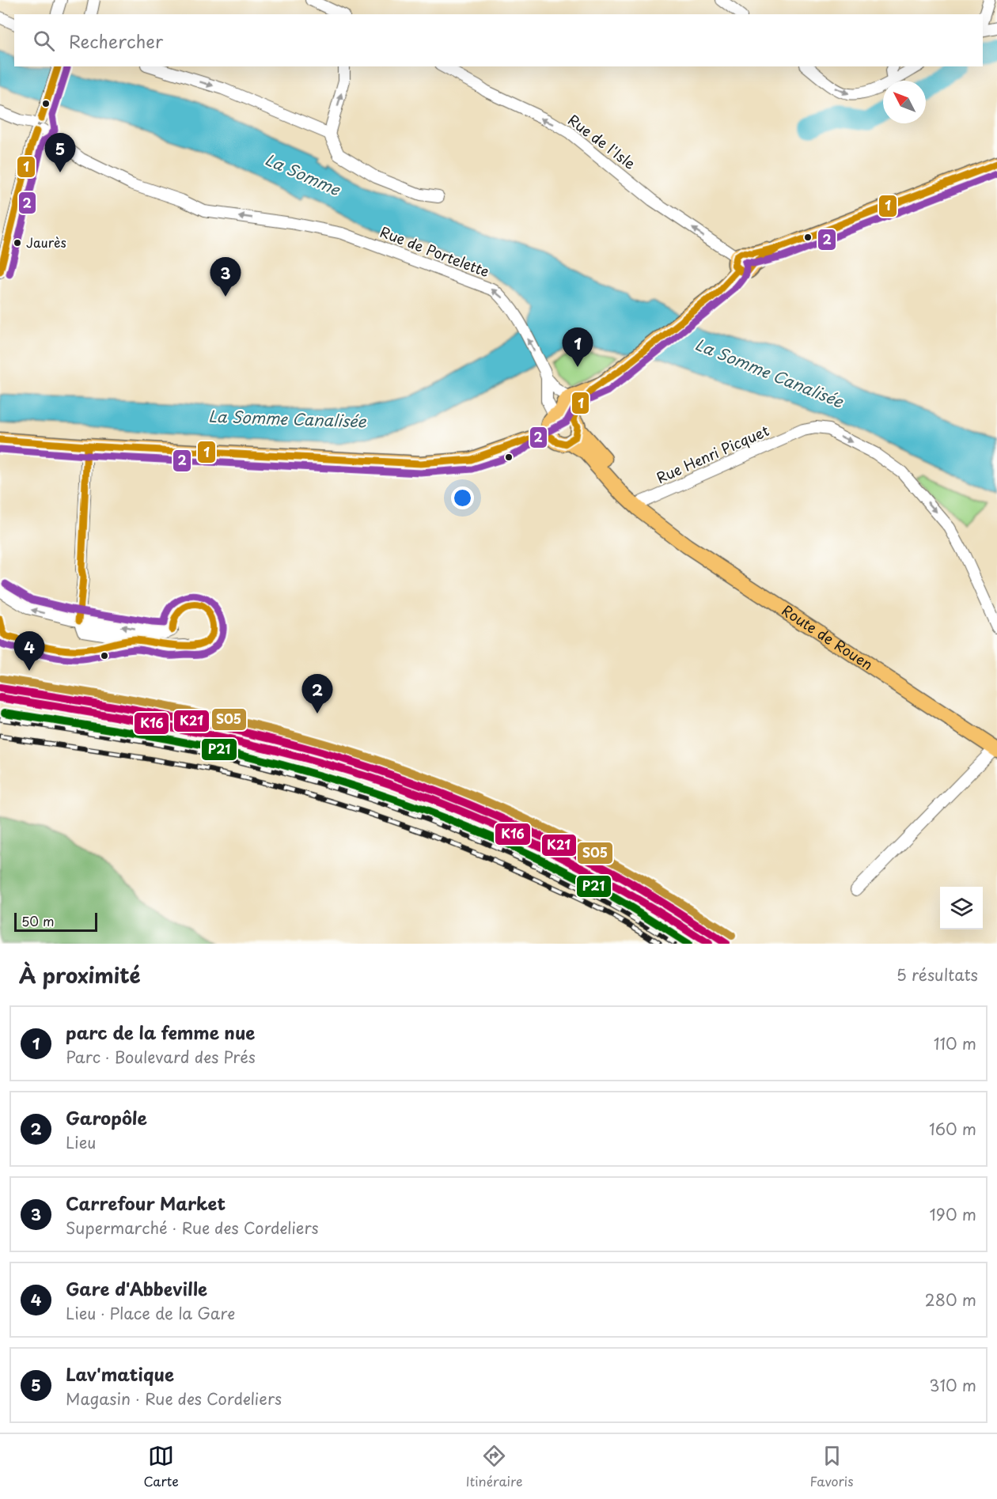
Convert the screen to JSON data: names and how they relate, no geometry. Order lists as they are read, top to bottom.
{
  "streets": {
    "main road": ["Route de Rouen"],
    "street": ["Rue de l'Isle", "Rue de Portelette", "Rue Henri Picquet"]
  },
  "crossings": [
    ["Rue de Portelette", "Route de Rouen"],
    ["Rue Henri Picquet", "Route de Rouen"]
  ],
  "one_way": ["Rue de l'Isle", "Rue de Portelette"],
  "water": ["La Somme", "La Somme Canalisée"],
  "places": ["Jaurès"],
  "lines": [
    "transit line 1",
    "transit line 2",
    "transit line S05",
    "transit line K21",
    "transit line K16",
    "transit line P21"
  ],
  "scale_bar": "50 m",
  "north": "top left",
  "page": {
    "search": "Rechercher",
    "pins": [
      "5",
      "3",
      "1",
      "4",
      "2"
    ],
    "scale": "50 m",
    "heading": ["À proximité", "5 résultats"],
    "list": [
      {
        "mark": "1",
        "name": "parc de la femme nue",
        "note": "Parc · Boulevard des Prés",
        "value": "110 m"
      },
      {
        "mark": "2",
        "name": "Garopôle",
        "note": "Lieu",
        "value": "160 m"
      },
      {
        "mark": "3",
        "name": "Carrefour Market",
        "note": "Supermarché · Rue des Cordeliers",
        "value": "190 m"
      },
      {
        "mark": "4",
        "name": "Gare d'Abbeville",
        "note": "Lieu · Place de la Gare",
        "value": "280 m"
      },
      {
        "mark": "5",
        "name": "Lav'matique",
        "note": "Magasin · Rue des Cordeliers",
        "value": "310 m"
      }
    ],
    "nav": ["Carte", "Itinéraire", "Favoris"]
  }
}
